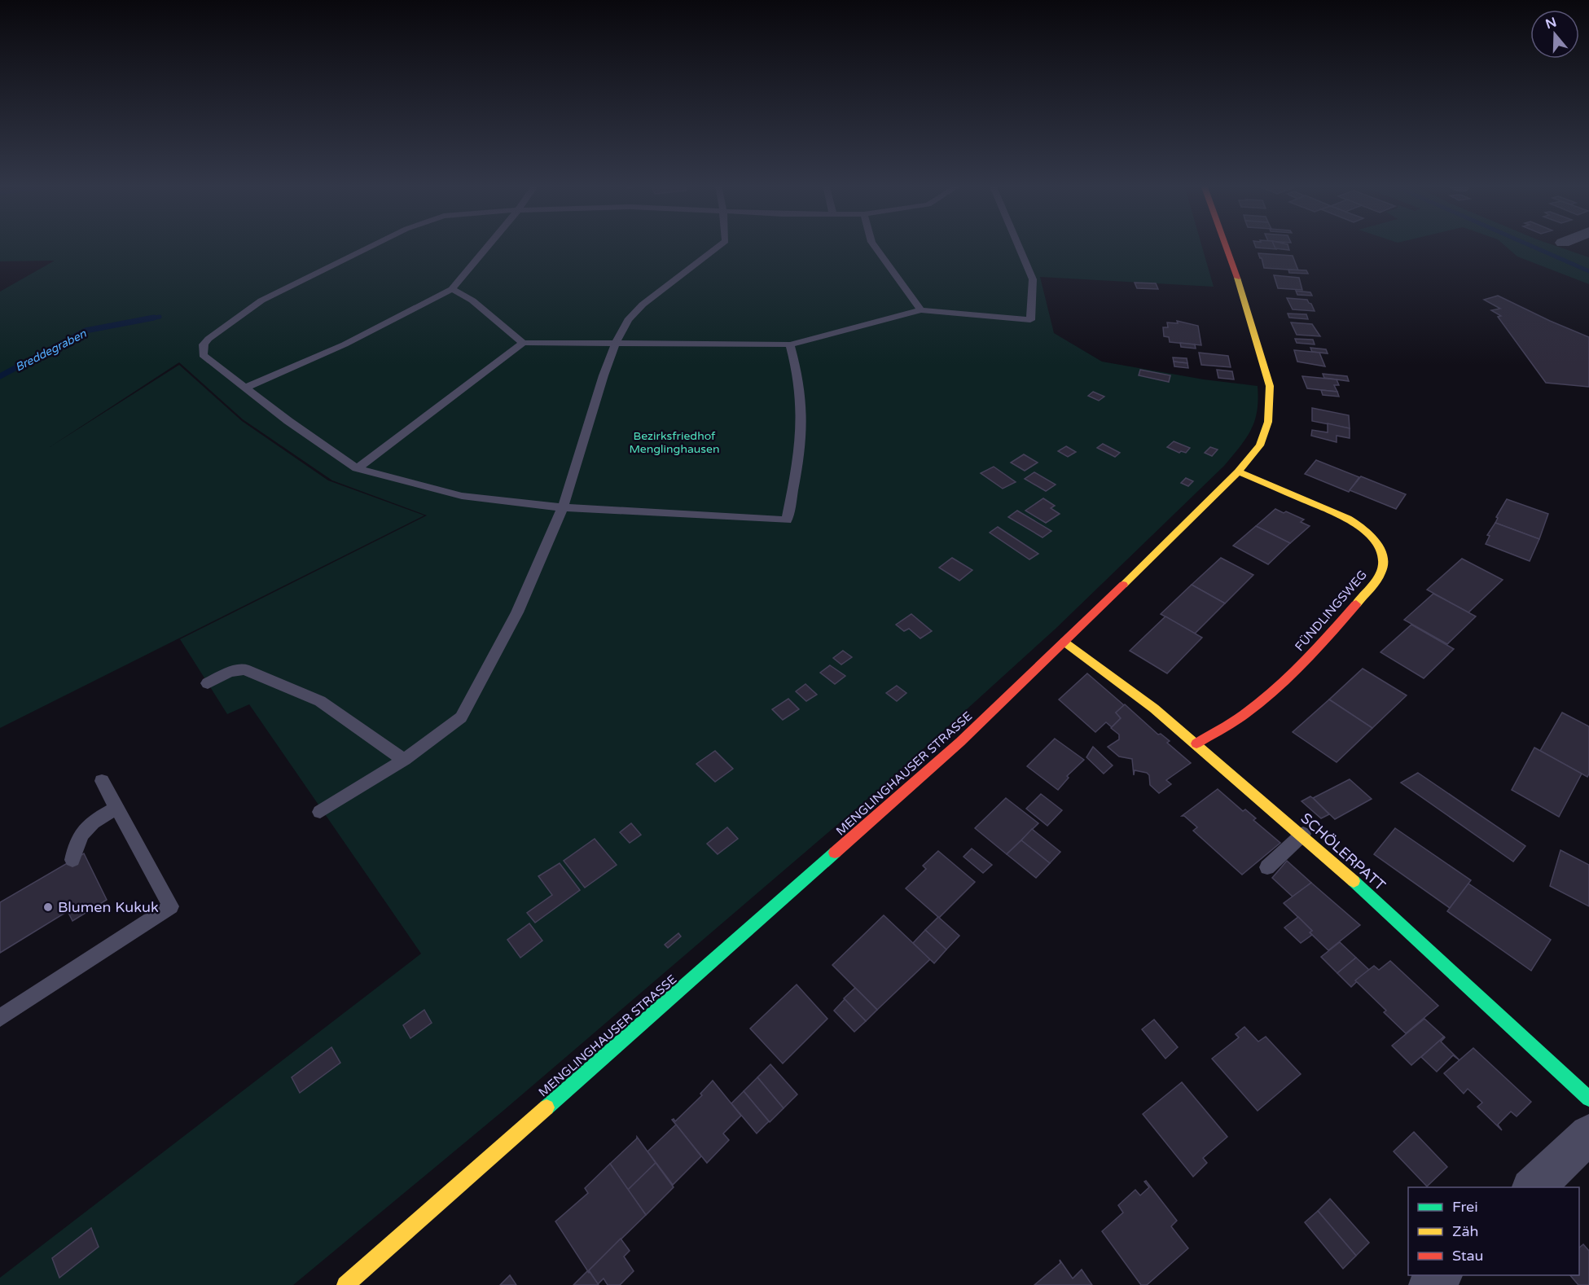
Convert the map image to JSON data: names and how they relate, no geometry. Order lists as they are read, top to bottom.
{
  "streets": {
    "street": ["FÜNDLINGSWEG", "MENGLINGHAUSER STRASSE", "SCHÖLERPATT"]
  },
  "crossings": [
    ["FÜNDLINGSWEG", "MENGLINGHAUSER STRASSE"],
    ["FÜNDLINGSWEG", "SCHÖLERPATT"],
    ["MENGLINGHAUSER STRASSE", "SCHÖLERPATT"]
  ],
  "water": ["Breddegraben"],
  "parks": ["Bezirksfriedhof Menglinghausen"],
  "places": ["Blumen Kukuk"],
  "legend": ["Frei", "Zäh", "Stau"],
  "north": "top"
}
